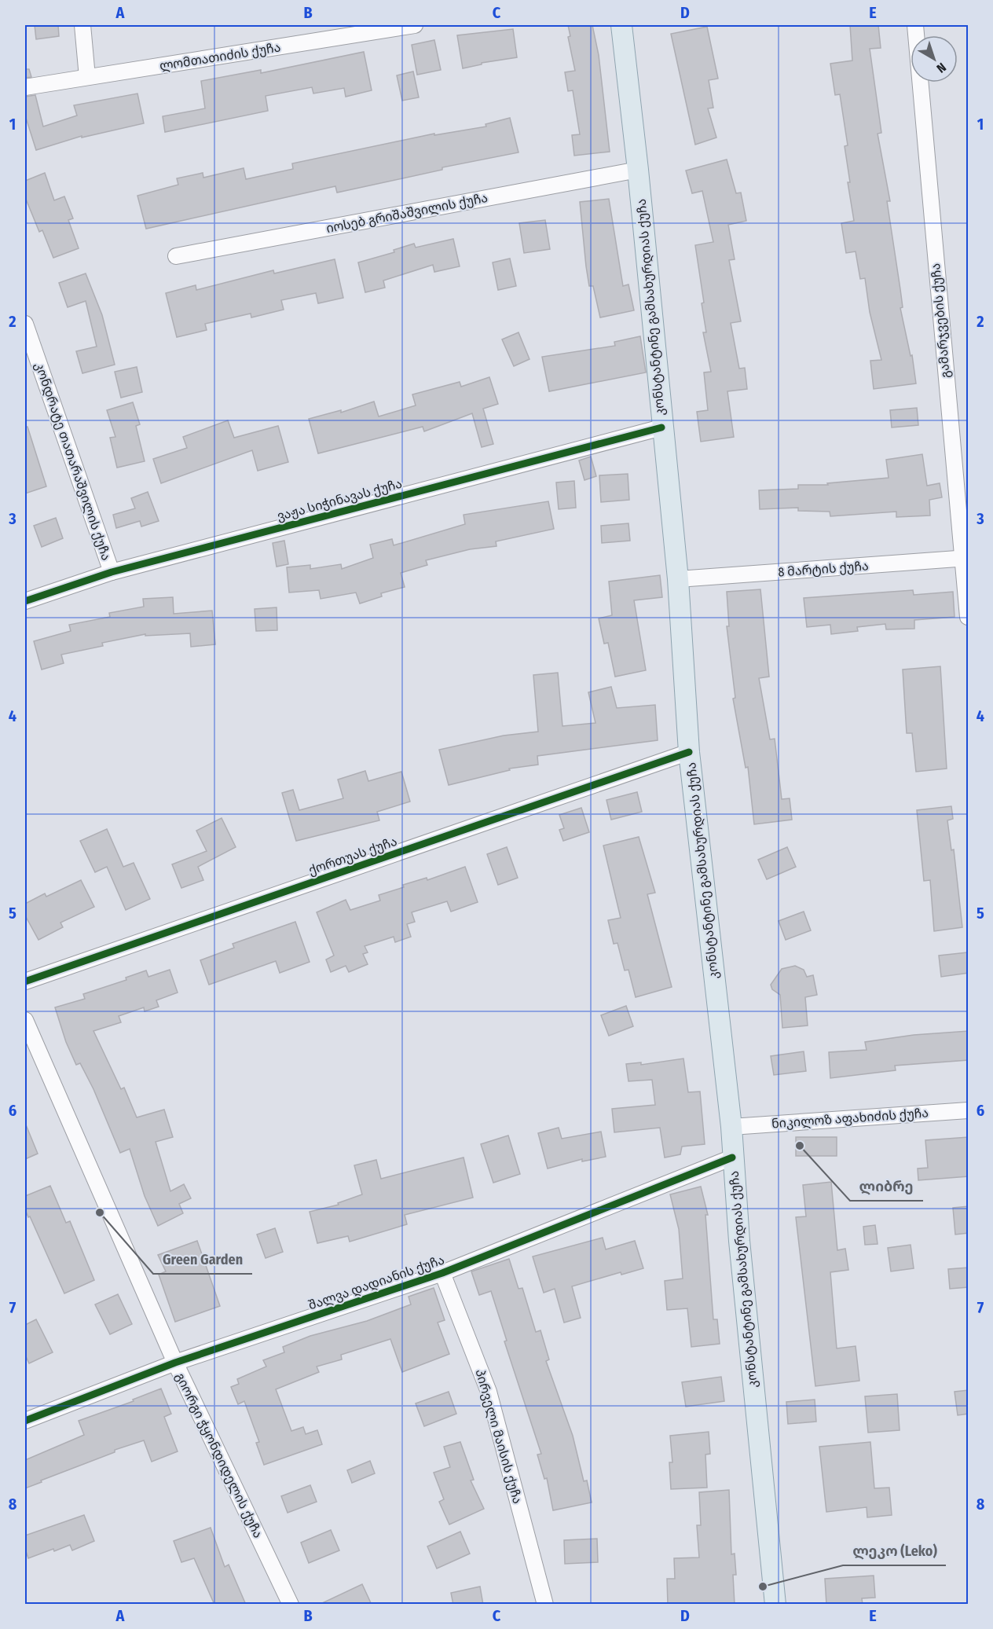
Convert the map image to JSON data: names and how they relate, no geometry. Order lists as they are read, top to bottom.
{
  "streets": {
    "main road": ["კონსტანტინე გამსახურდიას ქუჩა"],
    "street": [
      "ლომთათიძის ქუჩა",
      "იოსებ გრიშაშვილის ქუჩა",
      "გამარჯვების ქუჩა",
      "კონდრატე თათარაშვილის ქუჩა",
      "ვაჟა სიჭინავას ქუჩა",
      "8 მარტის ქუჩა",
      "ქორთუას ქუჩა",
      "ნიკილოზ აფახიძის ქუჩა",
      "შალვა დადიანის ქუჩა",
      "პირველი მაისის ქუჩა",
      "გიორგი ჭყონდიდელის ქუჩა"
    ]
  },
  "crossings": [
    ["იოსებ გრიშაშვილის ქუჩა", "კონსტანტინე გამსახურდიას ქუჩა"],
    ["კონსტანტინე გამსახურდიას ქუჩა", "ვაჟა სიჭინავას ქუჩა"],
    ["კონსტანტინე გამსახურდიას ქუჩა", "8 მარტის ქუჩა"],
    ["კონსტანტინე გამსახურდიას ქუჩა", "ქორთუას ქუჩა"],
    ["კონსტანტინე გამსახურდიას ქუჩა", "ნიკილოზ აფახიძის ქუჩა"],
    ["კონსტანტინე გამსახურდიას ქუჩა", "შალვა დადიანის ქუჩა"],
    ["გამარჯვების ქუჩა", "8 მარტის ქუჩა"],
    ["კონდრატე თათარაშვილის ქუჩა", "ვაჟა სიჭინავას ქუჩა"],
    ["შალვა დადიანის ქუჩა", "პირველი მაისის ქუჩა"],
    ["შალვა დადიანის ქუჩა", "გიორგი ჭყონდიდელის ქუჩა"]
  ],
  "places": ["ლიბრე", "Green Garden", "ლეკო (Leko)"],
  "north": "bottom right",
  "grid": {
    "columns": [
      "A",
      "B",
      "C",
      "D",
      "E"
    ],
    "rows": [
      "1",
      "2",
      "3",
      "4",
      "5",
      "6",
      "7",
      "8"
    ]
  }
}
